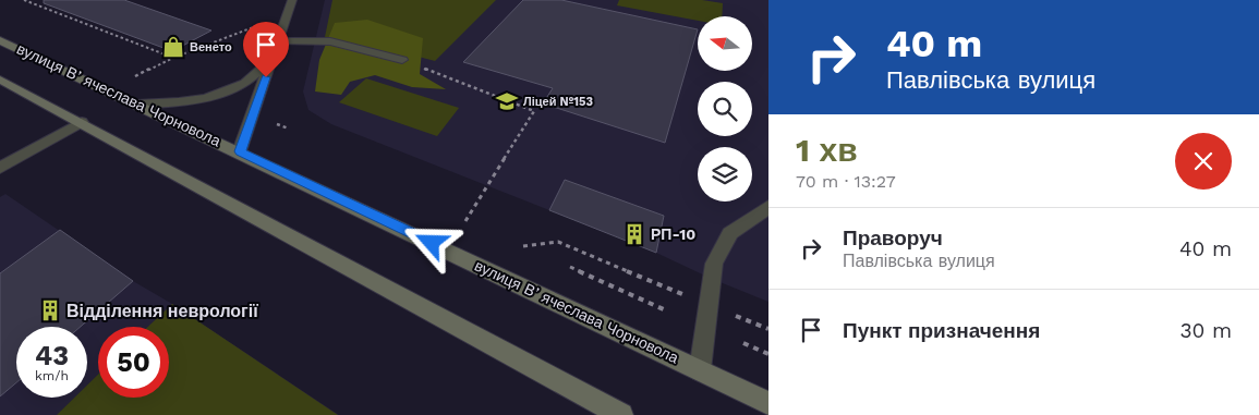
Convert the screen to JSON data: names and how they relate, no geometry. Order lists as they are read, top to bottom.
{
  "streets": {
    "main road": ["вулиця Вʼячеслава Чорновола"]
  },
  "places": {
    "shop": ["Венето"],
    "school or university": ["Ліцей №153"],
    "building": ["РП-10", "Відділення неврології"]
  },
  "north": "left",
  "page": {
    "turn": ["40 m", "Павлівська вулиця"],
    "heading": ["1 хв", "70 m · 13:27"],
    "list": [
      {
        "name": "Праворуч",
        "note": "Павлівська вулиця",
        "value": "40 m"
      },
      {
        "name": "Пункт призначення",
        "value": "30 m"
      }
    ],
    "speed": "43 km/h",
    "limit": "50"
  }
}
